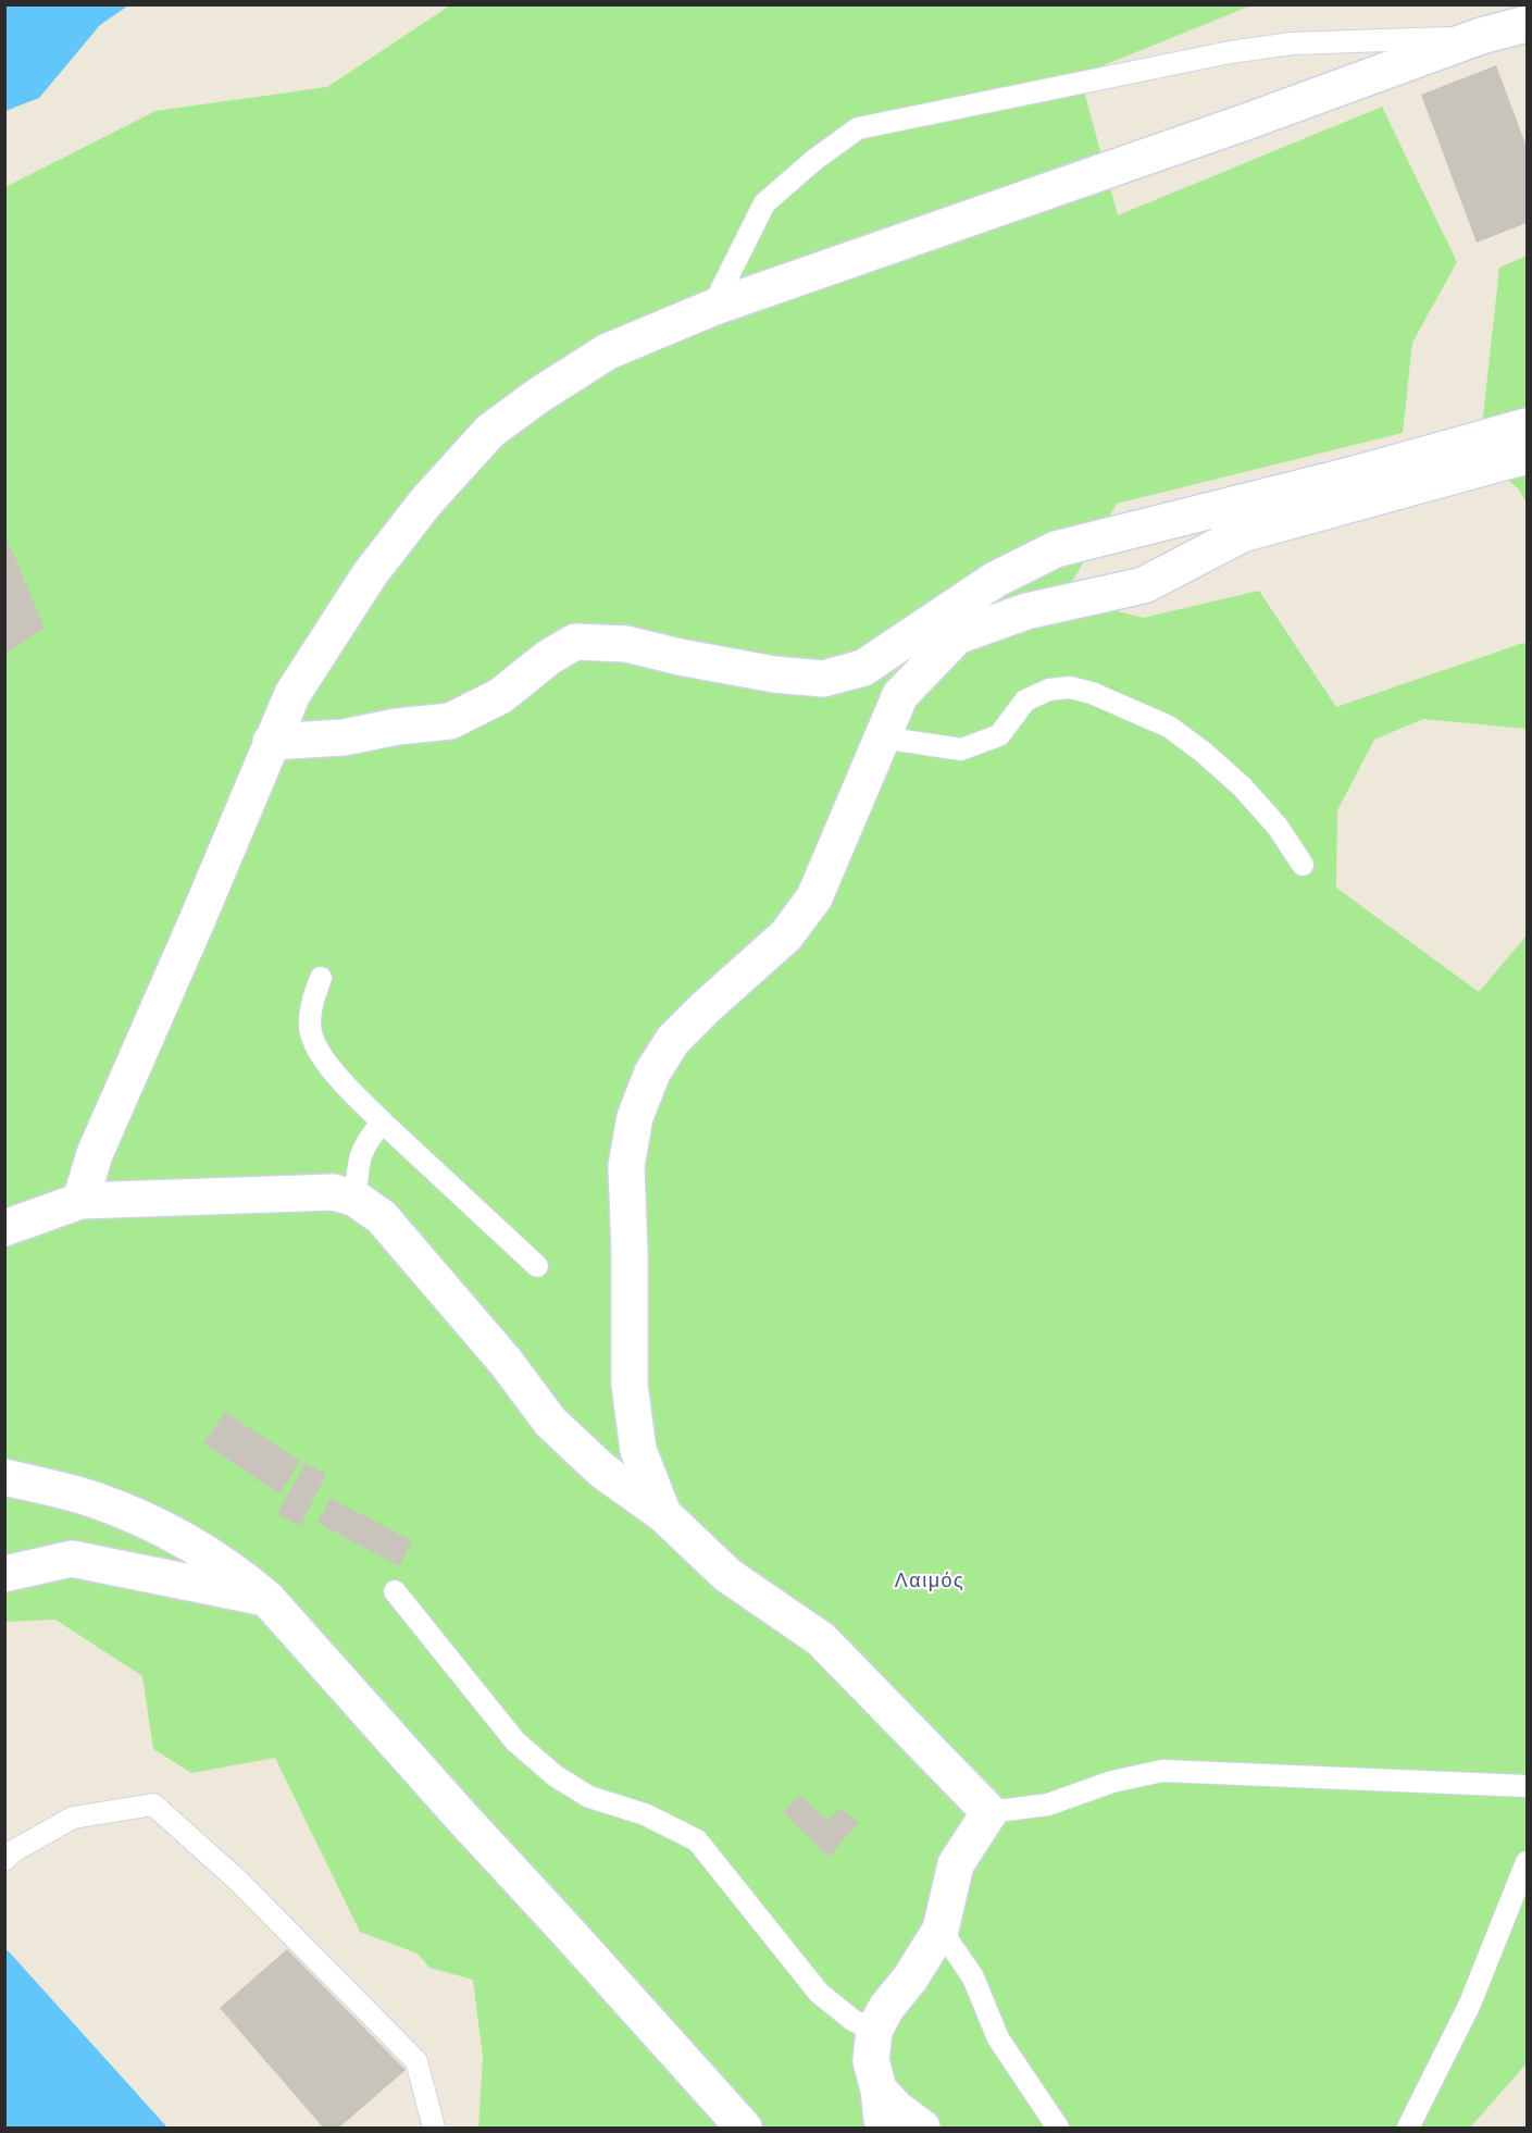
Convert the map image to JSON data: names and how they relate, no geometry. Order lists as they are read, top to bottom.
{
  "districts": ["Λαιμός"]
}
